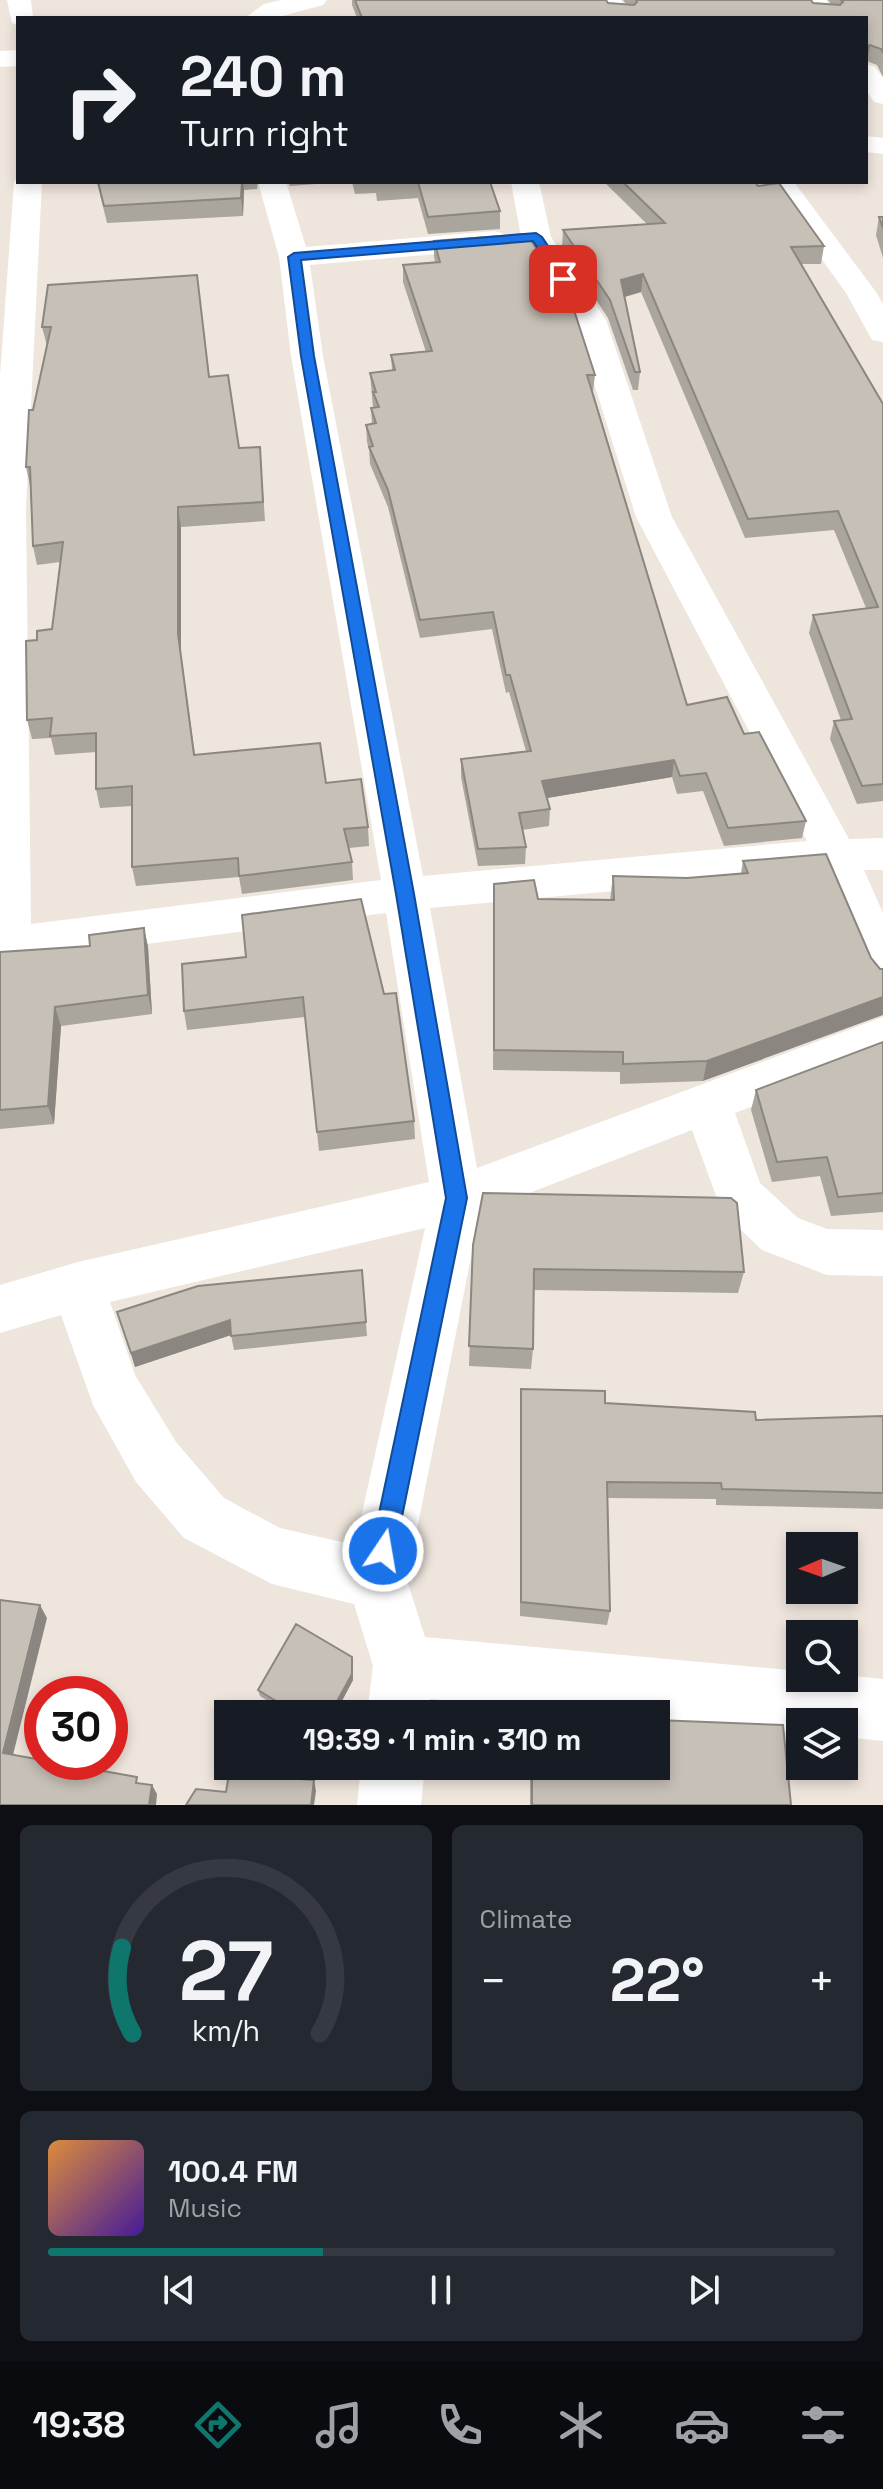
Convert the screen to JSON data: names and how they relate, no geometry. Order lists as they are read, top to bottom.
{
  "north": "left",
  "page": {
    "turn": ["240 m", "Turn right"],
    "limit": "30",
    "trip": "19:39 · 1 min · 310 m",
    "tile": "Climate",
    "heat": ["−", "22°", "+"],
    "song": ["100.4 FM", "Music"],
    "tabs": "19:38",
    "gauge": ["27", "km/h"]
  }
}
